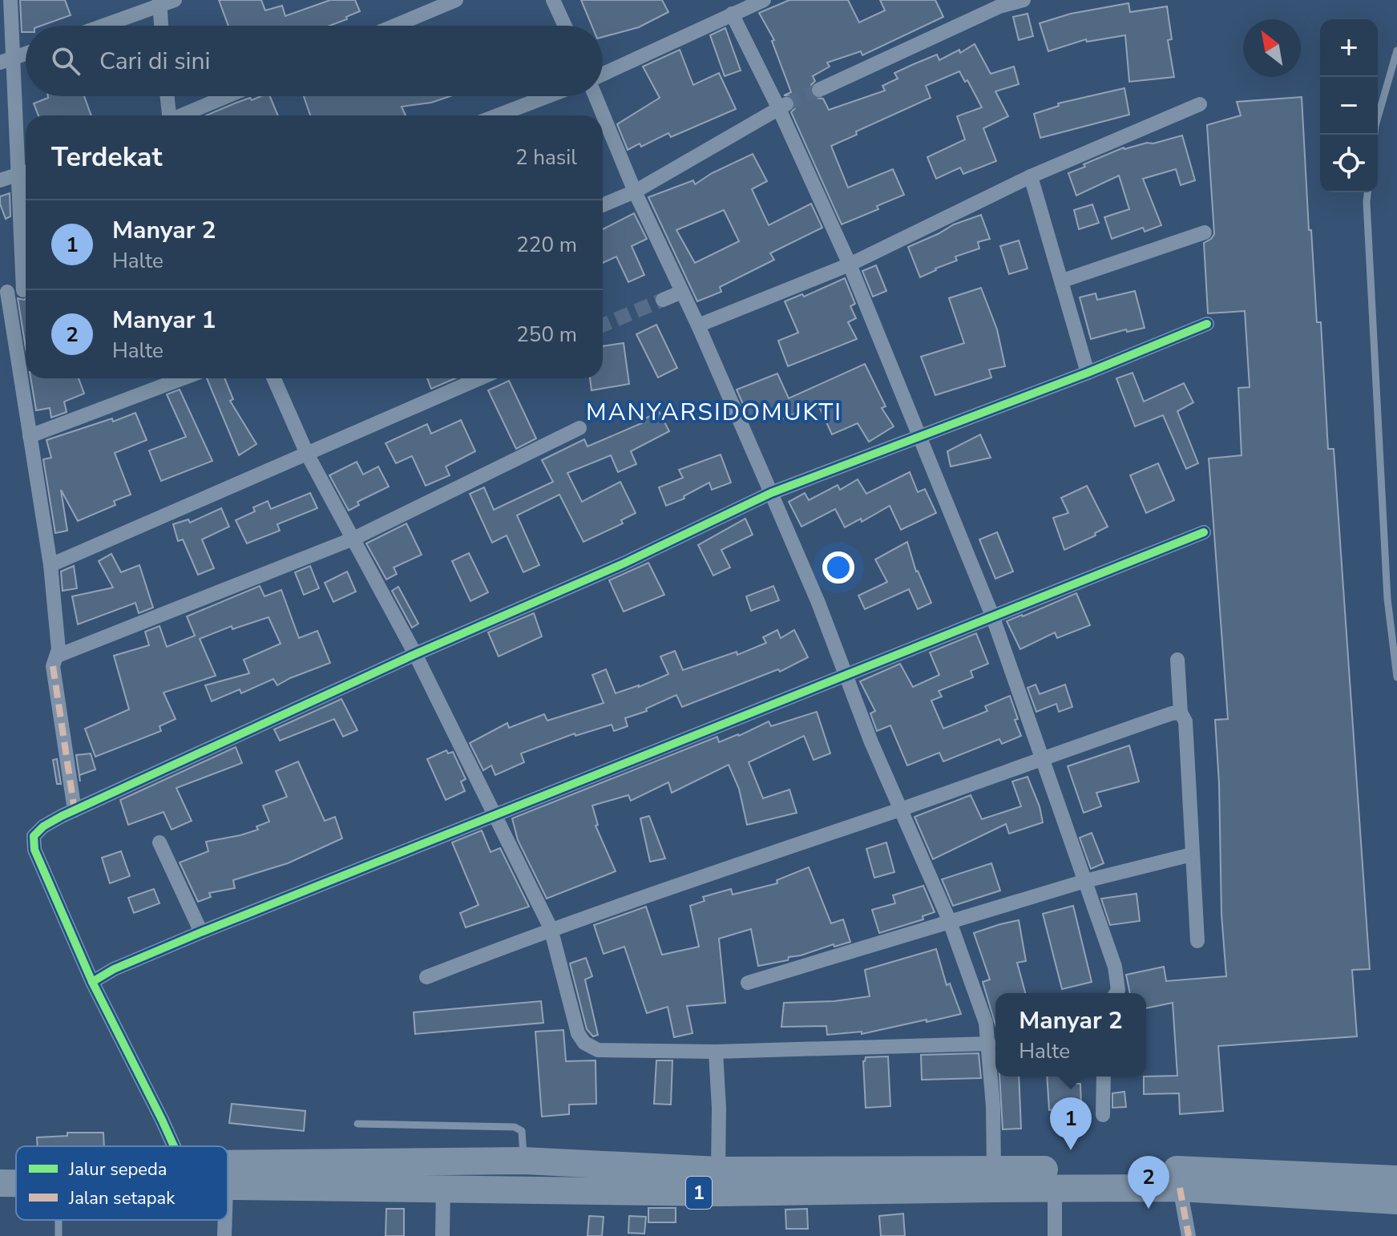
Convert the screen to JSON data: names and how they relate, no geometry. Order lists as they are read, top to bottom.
{
  "streets": {
    "highway": ["1"]
  },
  "districts": ["MANYARSIDOMUKTI"],
  "legend": ["Jalur sepeda", "Jalan setapak"],
  "north": "top left",
  "page": {
    "map_buttons": ["+", "−"],
    "search": "Cari di sini",
    "heading": ["Terdekat", "2 hasil"],
    "list": [
      {
        "mark": "1",
        "name": "Manyar 2",
        "note": "Halte",
        "value": "220 m"
      },
      {
        "mark": "2",
        "name": "Manyar 1",
        "note": "Halte",
        "value": "250 m"
      }
    ],
    "popup": ["Manyar 2", "Halte"],
    "pins": ["1", "2"]
  }
}
